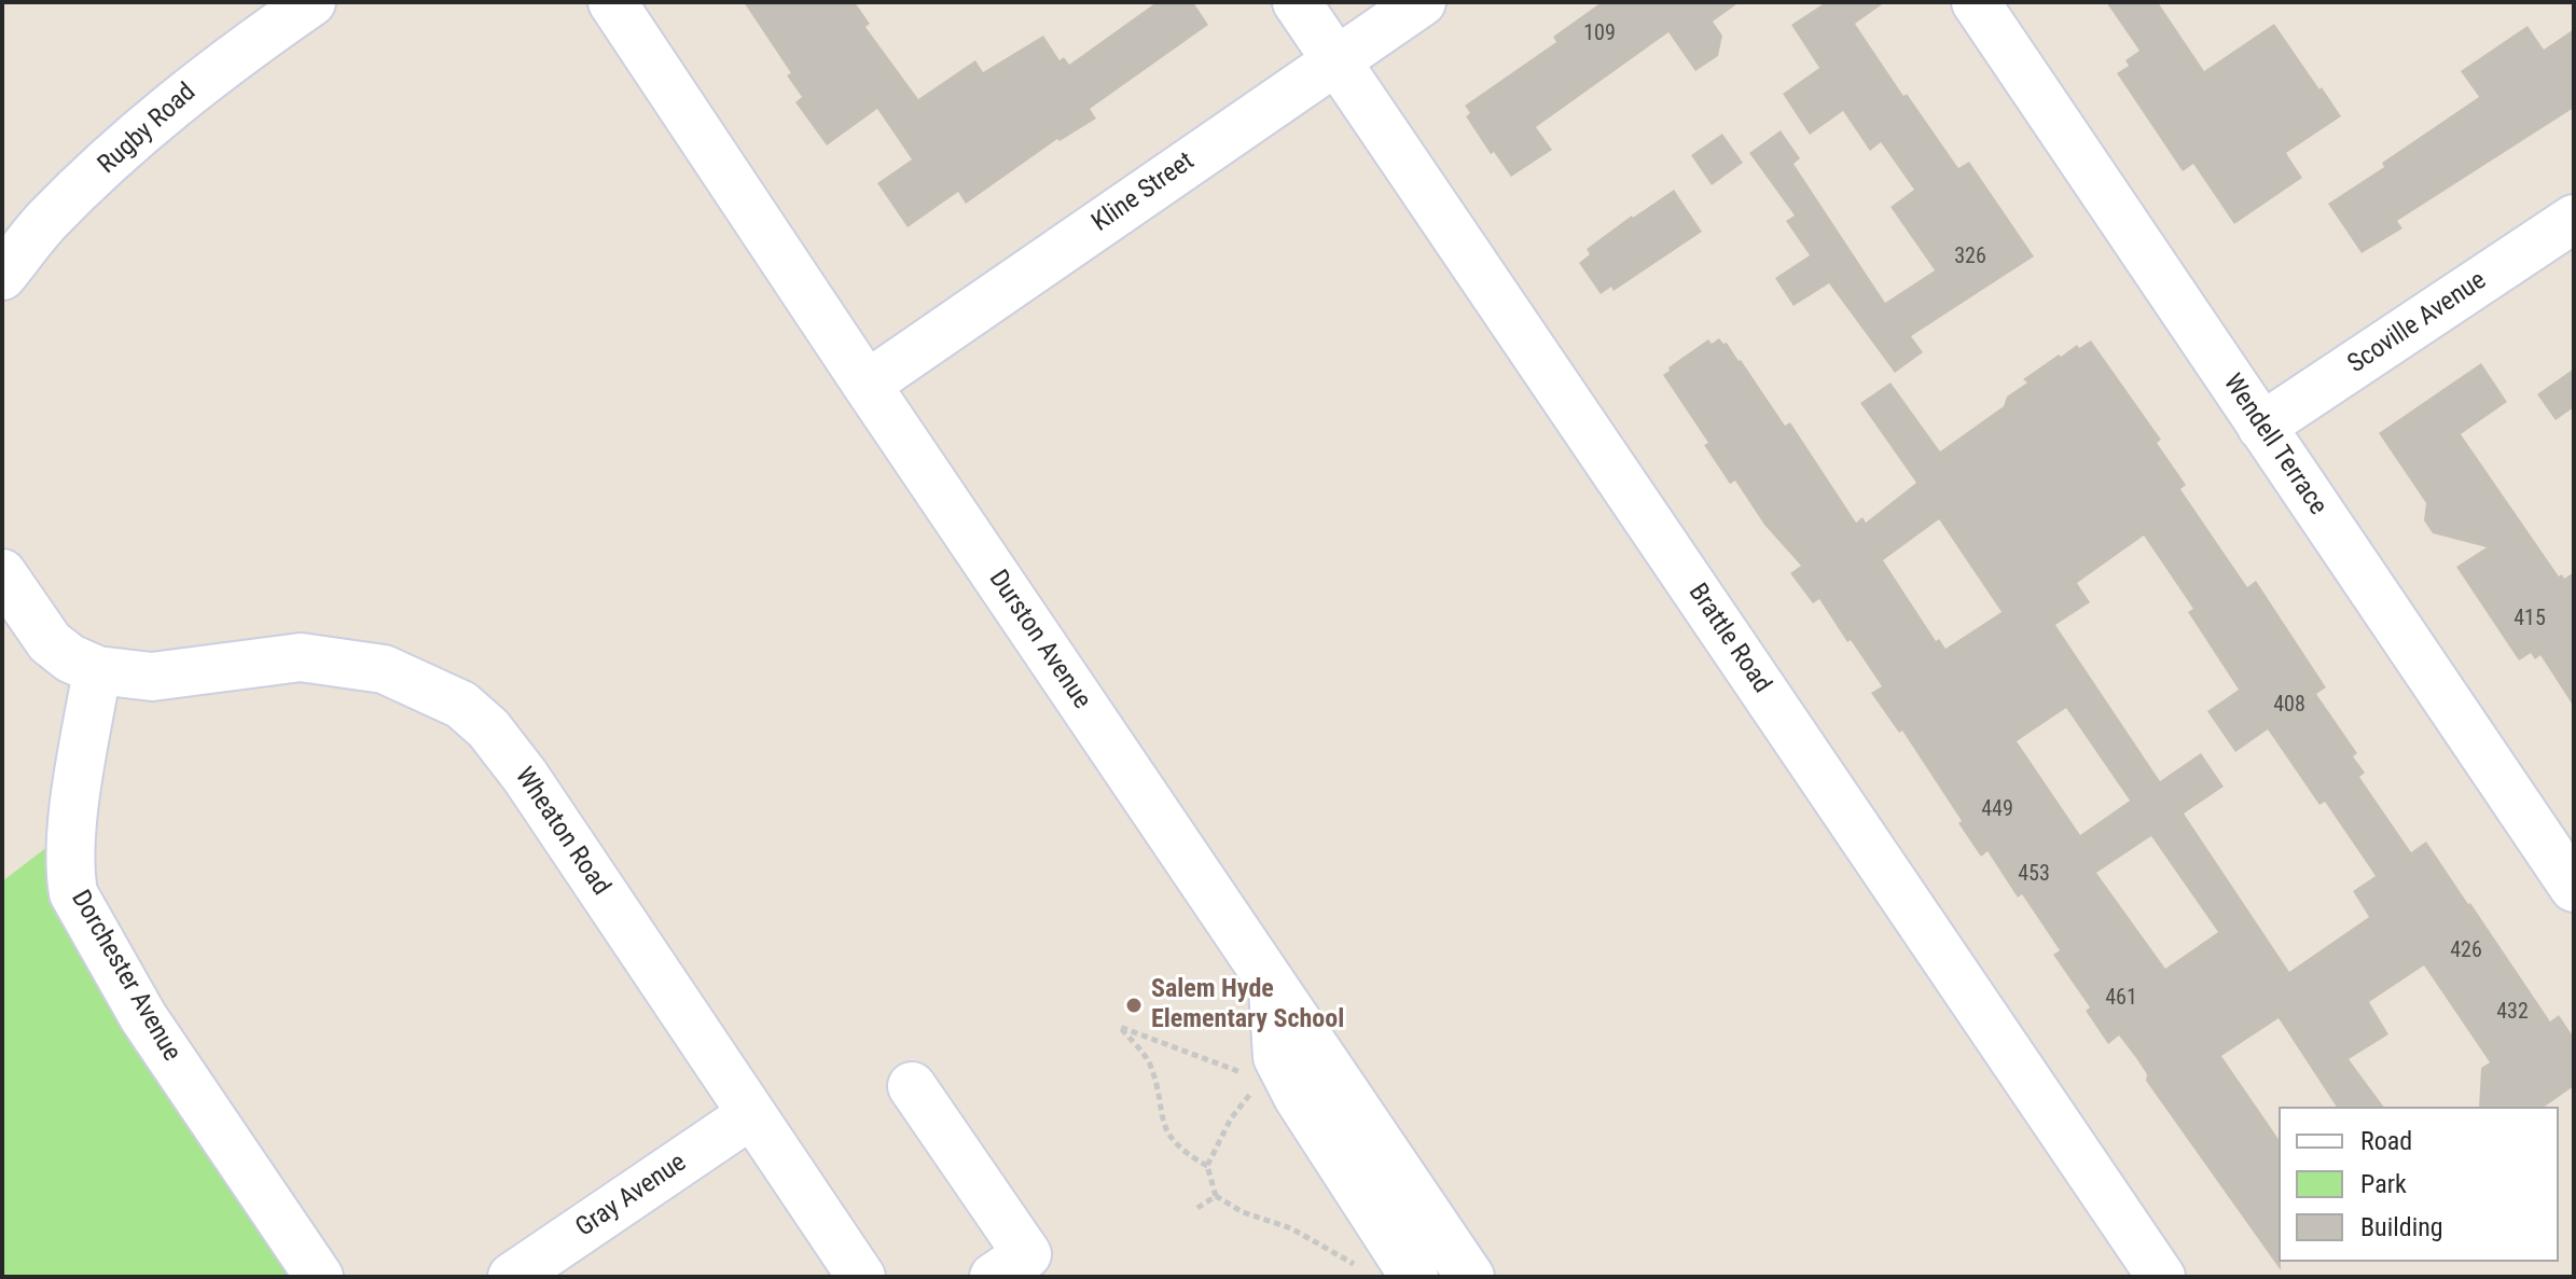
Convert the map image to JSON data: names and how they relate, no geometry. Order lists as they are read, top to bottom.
{
  "streets": {
    "street": [
      "Rugby Road",
      "Kline Street",
      "Scoville Avenue",
      "Wendell Terrace",
      "Brattle Road",
      "Durston Avenue",
      "Wheaton Road",
      "Dorchester Avenue",
      "Gray Avenue"
    ]
  },
  "crossings": [
    ["Kline Street", "Brattle Road"],
    ["Kline Street", "Durston Avenue"],
    ["Scoville Avenue", "Wendell Terrace"],
    ["Wheaton Road", "Dorchester Avenue"],
    ["Wheaton Road", "Gray Avenue"]
  ],
  "places": ["Salem Hyde Elementary School"],
  "house_numbers": [
    "109",
    "326",
    "415",
    "408",
    "449",
    "453",
    "426",
    "461",
    "432"
  ],
  "legend": ["Road", "Park", "Building"]
}
